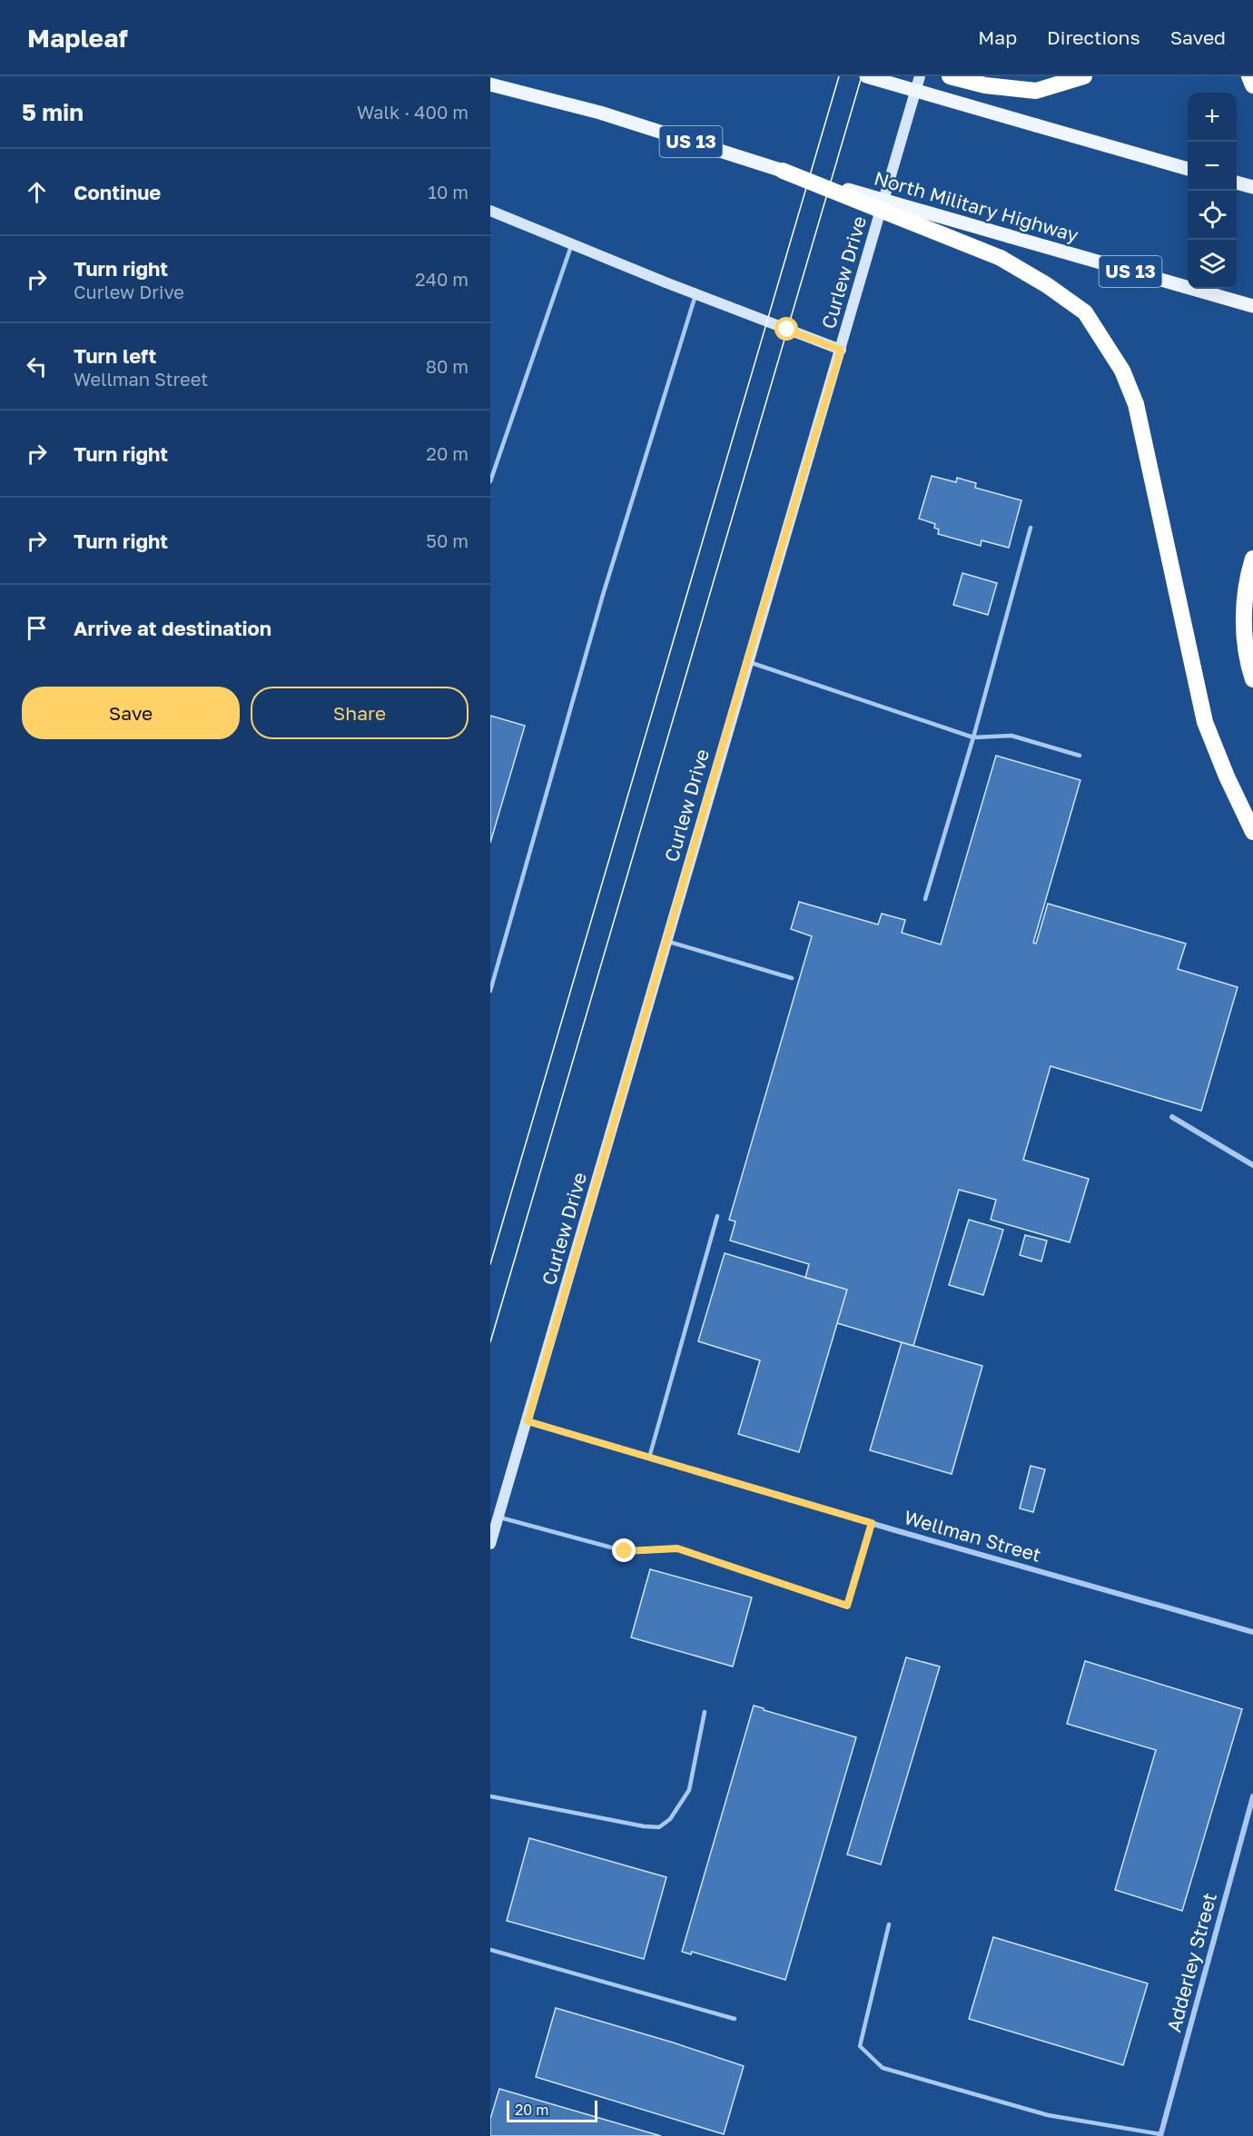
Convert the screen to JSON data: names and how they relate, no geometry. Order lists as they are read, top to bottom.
{
  "streets": {
    "main road": ["US 13", "North Military Highway"],
    "street": ["Curlew Drive", "Wellman Street", "Adderley Street"]
  },
  "crossings": [
    ["US 13", "North Military Highway"],
    ["Curlew Drive", "Wellman Street"]
  ],
  "scale_bar": "20 m",
  "page": {
    "header": "Mapleaf",
    "nav": ["Map", "Directions", "Saved"],
    "heading": ["5 min", "Walk · 400 m"],
    "map_buttons": ["+", "−"],
    "list": [
      ["Continue", "10 m"],
      ["Turn right", "Curlew Drive", "240 m"],
      ["Turn left", "Wellman Street", "80 m"],
      ["Turn right", "20 m"],
      ["Turn right", "50 m"],
      "Arrive at destination"
    ],
    "buttons": ["Save", "Share"],
    "scale": "20 m"
  }
}
